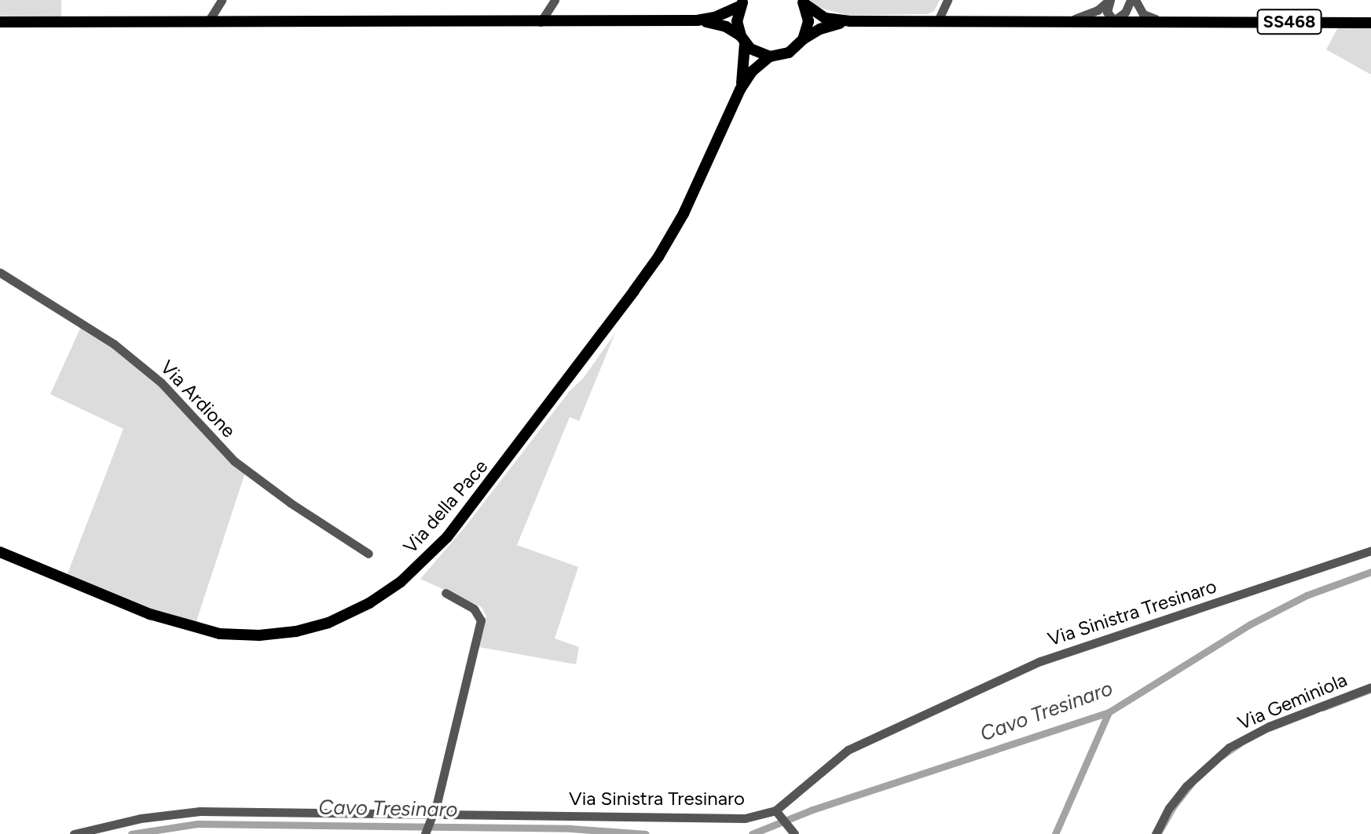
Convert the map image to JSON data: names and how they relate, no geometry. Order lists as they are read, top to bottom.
{
  "streets": {
    "main road": ["SS468", "Via della Pace"],
    "street": ["Via Ardione", "Via Sinistra Tresinaro", "Via Geminiola"]
  },
  "crossings": [
    ["SS468", "Via della Pace"]
  ],
  "water": ["Cavo Tresinaro"]
}
